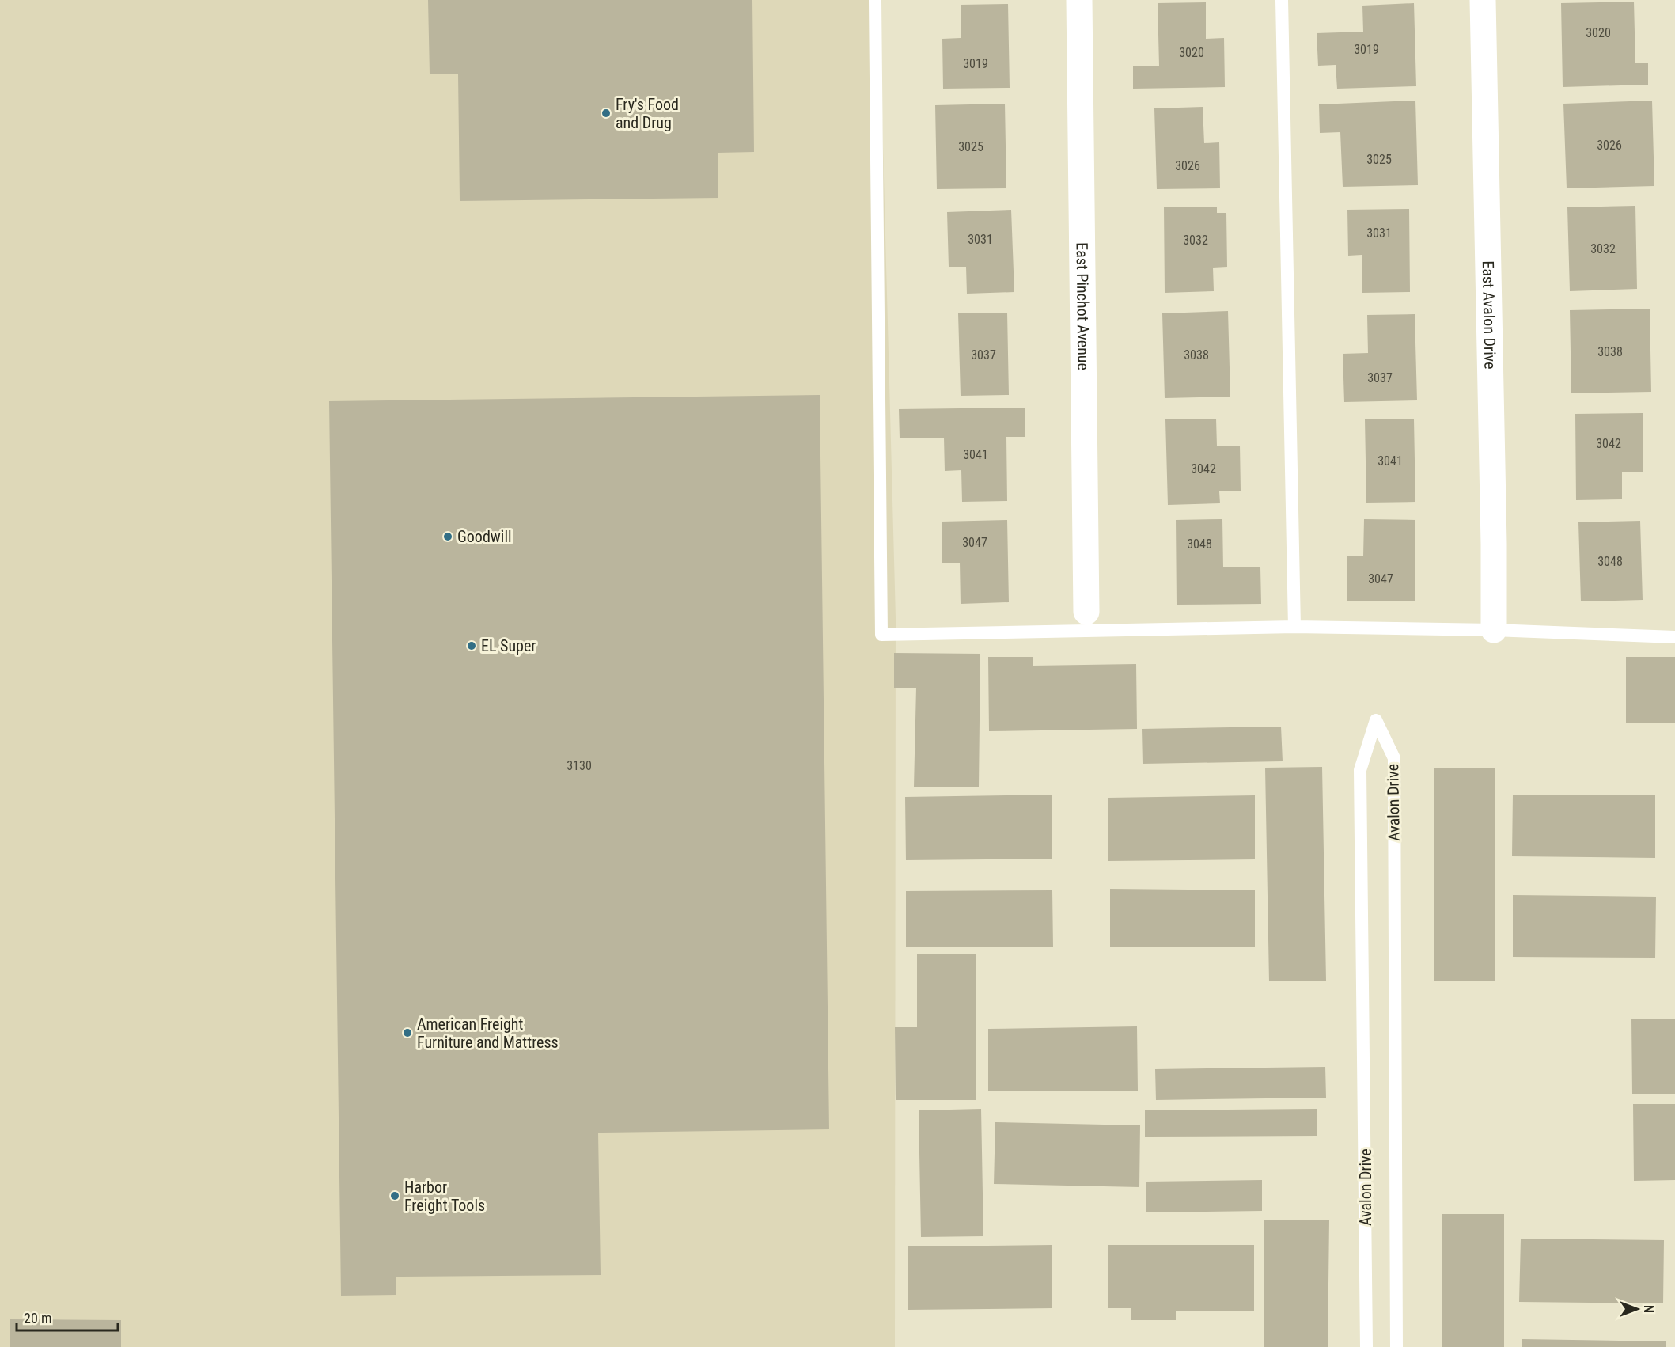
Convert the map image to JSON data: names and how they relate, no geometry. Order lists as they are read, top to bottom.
{
  "streets": {
    "street": ["East Pinchot Avenue", "East Avalon Drive"],
    "lane": ["Avalon Drive"]
  },
  "places": [
    "Fry's Food and Drug",
    "Goodwill",
    "EL Super",
    "American Freight Furniture and Mattress",
    "Harbor Freight Tools"
  ],
  "house_numbers": [
    "3020",
    "3019",
    "3020",
    "3019",
    "3026",
    "3025",
    "3025",
    "3026",
    "3031",
    "3031",
    "3032",
    "3032",
    "3038",
    "3037",
    "3038",
    "3037",
    "3042",
    "3041",
    "3041",
    "3042",
    "3047",
    "3048",
    "3048",
    "3047",
    "3130"
  ],
  "scale_bar": "20 m",
  "north": "right"
}
